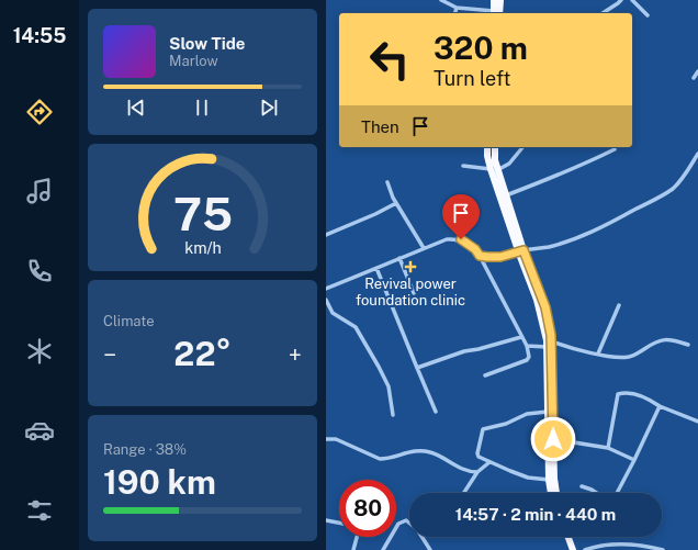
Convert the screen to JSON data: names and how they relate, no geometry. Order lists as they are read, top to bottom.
{
  "places": {
    "health": ["Revival power foundation clinic"]
  },
  "page": {
    "tabs": "14:55",
    "turn": ["320 m", "Turn left"],
    "song": ["Slow Tide", "Marlow"],
    "then": "Then",
    "tile": [
      "Climate",
      ["Range · 38%", "190 km"]
    ],
    "heat": ["−", "22°", "+"],
    "limit": "80",
    "trip": "14:57 · 2 min · 440 m",
    "gauge": ["75", "km/h"]
  }
}
